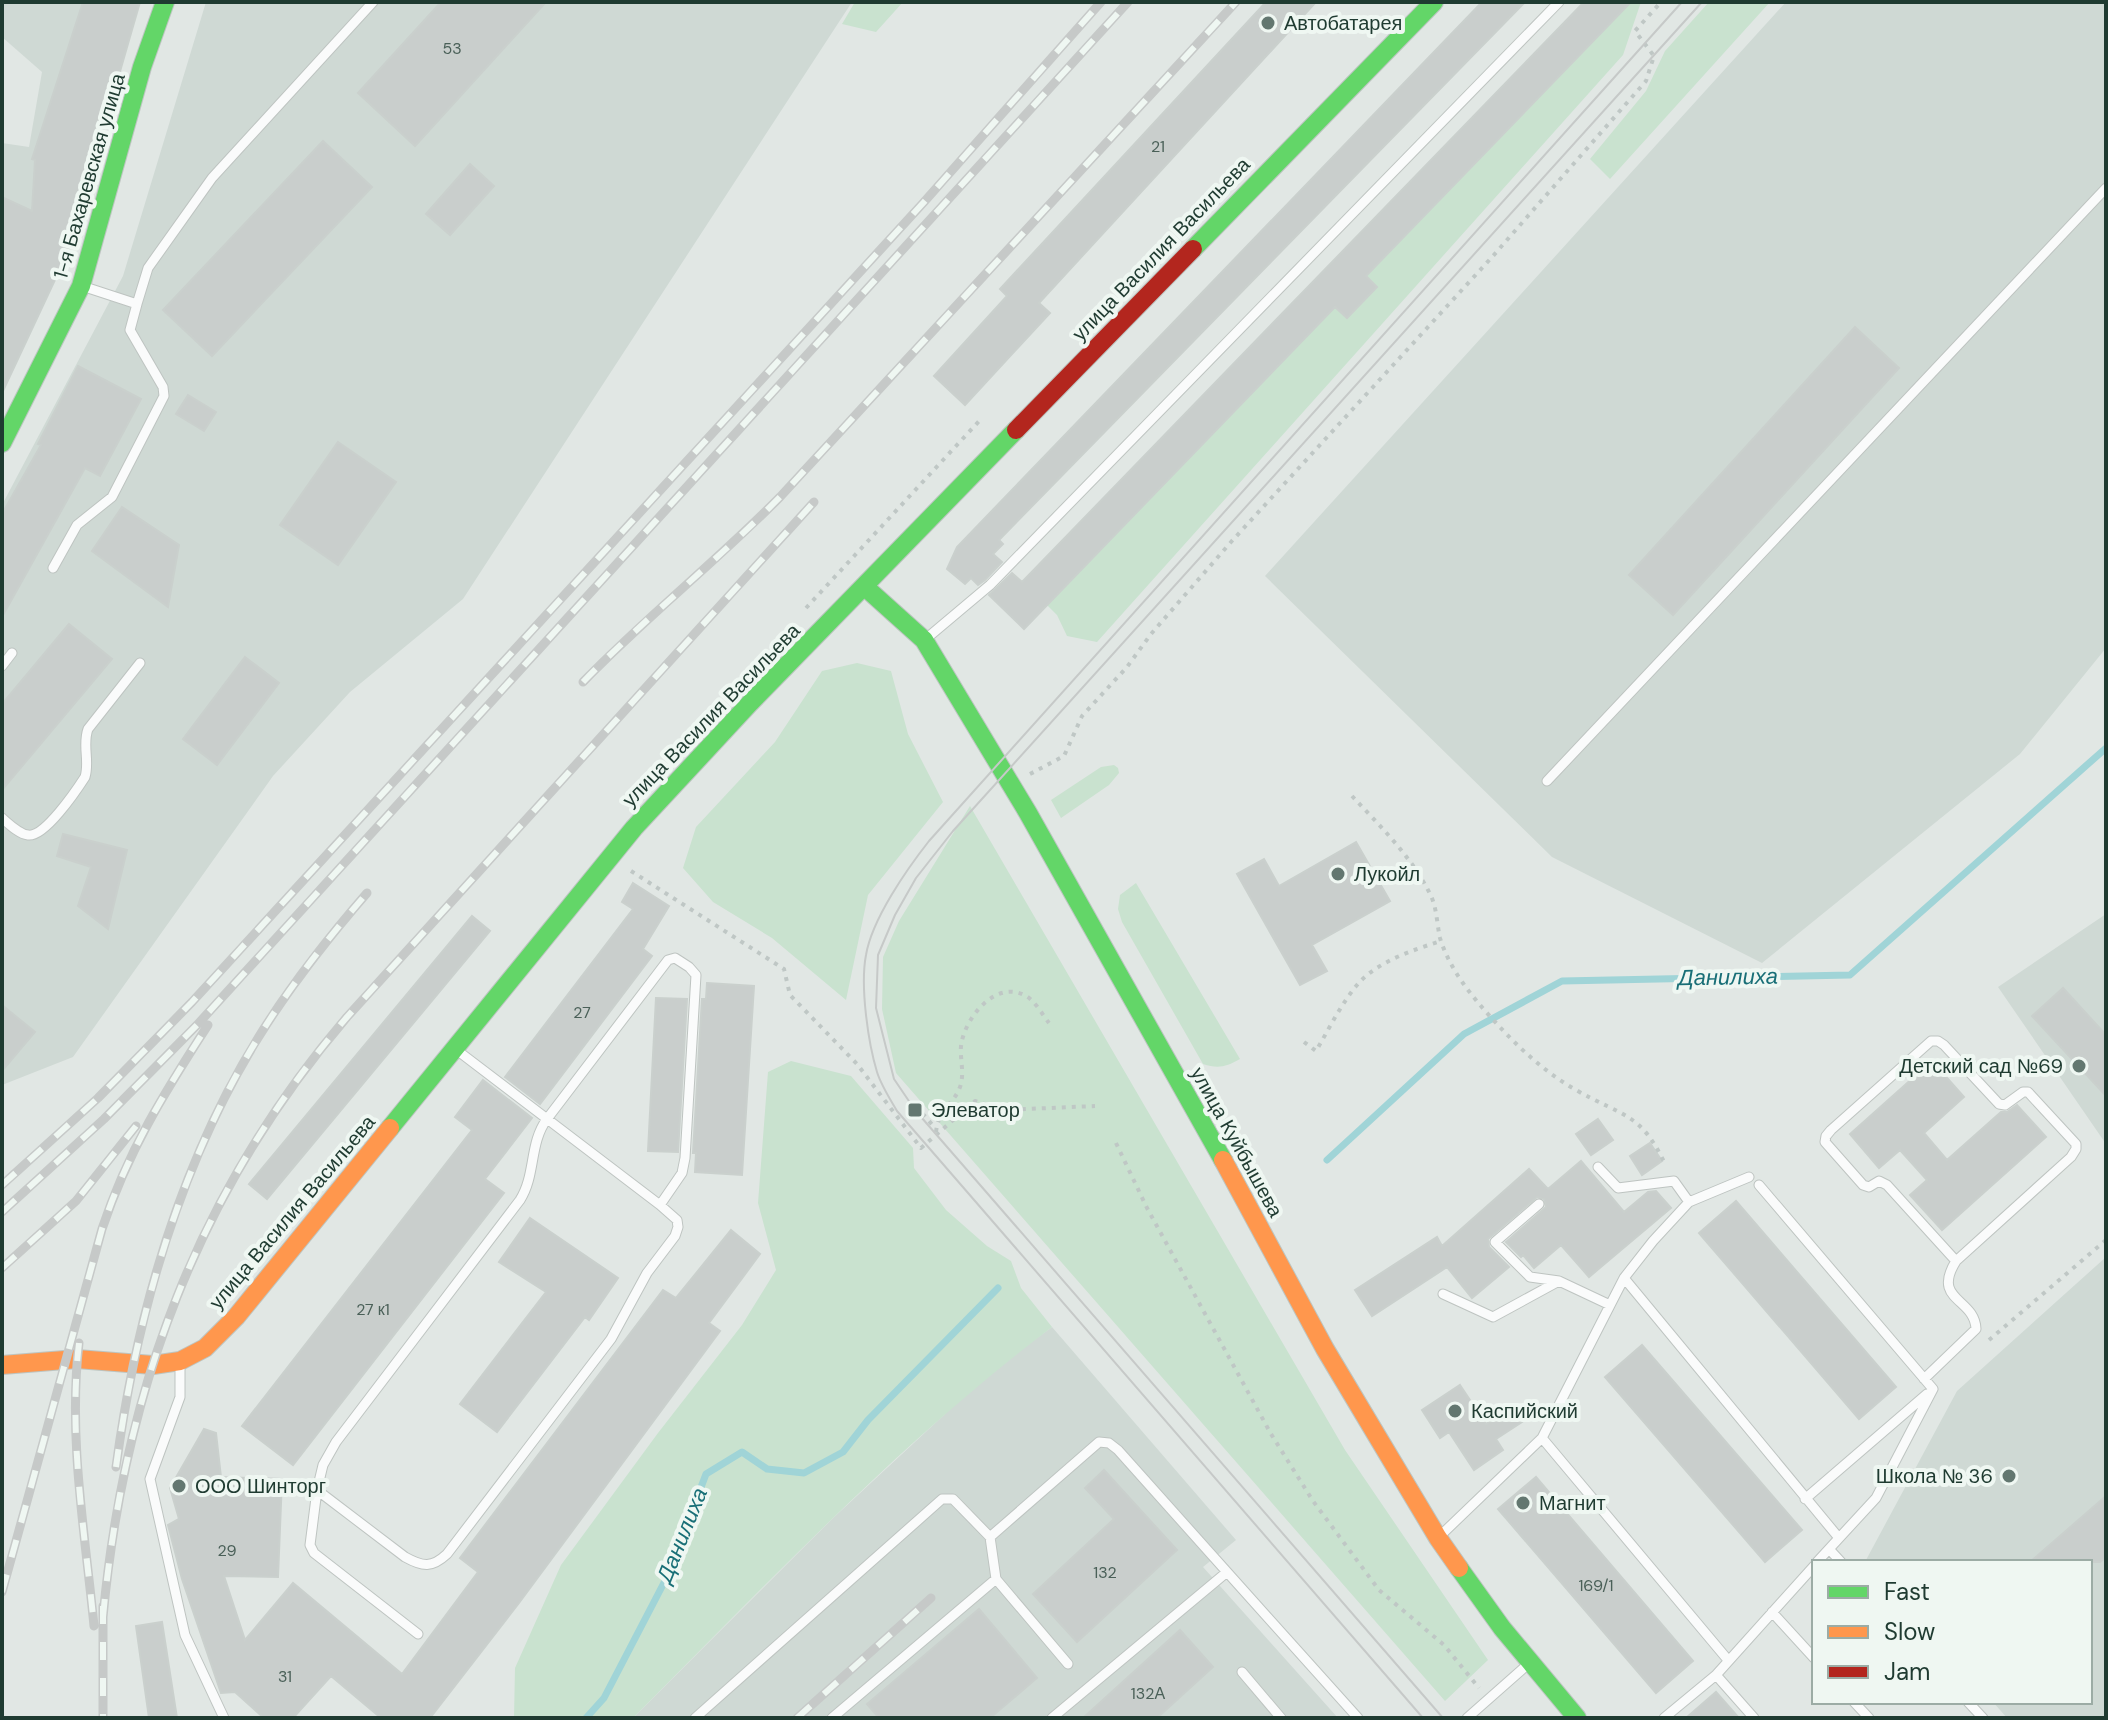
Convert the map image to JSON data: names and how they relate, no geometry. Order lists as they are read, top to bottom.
{
  "streets": {
    "main road": ["1-я Бахаревская улица", "улица Василия Васильева", "улица Куйбышева"]
  },
  "crossings": [
    ["улица Василия Васильева", "улица Куйбышева"]
  ],
  "water": ["Данилиха"],
  "places": {
    "other": [
      "Автобатарея",
      "Лукойл",
      "Детский сад №69",
      "Каспийский",
      "Школа № 36",
      "ООО Шинторг",
      "Магнит"
    ],
    "transit": ["Элеватор"]
  },
  "house_numbers": [
    "53",
    "21",
    "27",
    "27 к1",
    "29",
    "132",
    "169/1",
    "31",
    "132А"
  ],
  "legend": ["Fast", "Slow", "Jam"]
}
